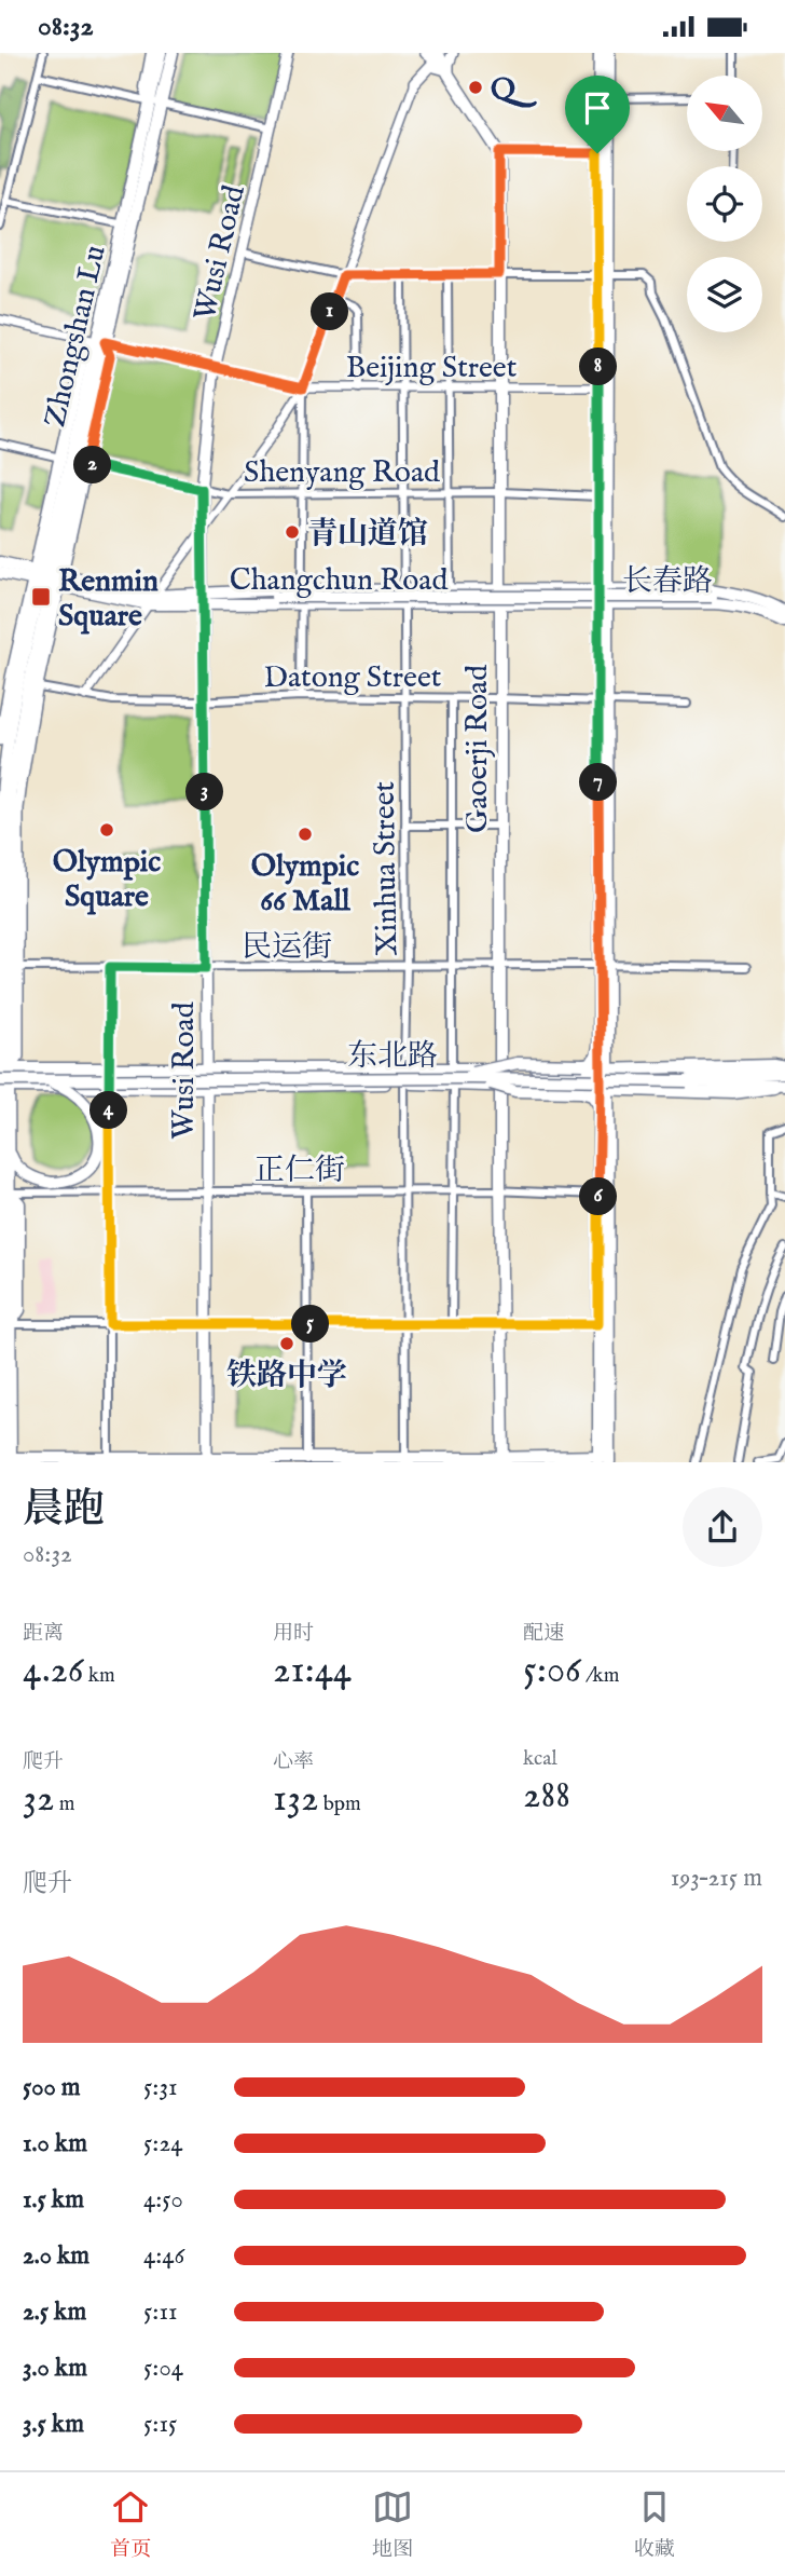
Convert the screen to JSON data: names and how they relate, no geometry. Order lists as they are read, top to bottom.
{
  "streets": {
    "main road": [
      "Wusi Road",
      "Zhongshan Lu",
      "Changchun Road",
      "长春路",
      "Gaoerji Road",
      "东北路"
    ],
    "street": [
      "Beijing Street",
      "Shenyang Road",
      "Datong Street",
      "Xinhua Street",
      "民运街",
      "正仁街"
    ]
  },
  "crossings": [
    ["Wusi Road", "Beijing Street"],
    ["Wusi Road", "Shenyang Road"],
    ["Wusi Road", "Changchun Road"],
    ["Wusi Road", "Datong Street"],
    ["Wusi Road", "民运街"],
    ["Wusi Road", "东北路"],
    ["Wusi Road", "正仁街"],
    ["Zhongshan Lu", "Beijing Street"],
    ["Zhongshan Lu", "Shenyang Road"],
    ["Zhongshan Lu", "Changchun Road"],
    ["Beijing Street", "Gaoerji Road"],
    ["Beijing Street", "Xinhua Street"],
    ["Shenyang Road", "Gaoerji Road"],
    ["Shenyang Road", "Xinhua Street"],
    ["Changchun Road", "长春路"],
    ["Changchun Road", "Gaoerji Road"],
    ["Changchun Road", "Xinhua Street"],
    ["长春路", "Gaoerji Road"],
    ["Datong Street", "Gaoerji Road"],
    ["Datong Street", "Xinhua Street"],
    ["Gaoerji Road", "民运街"],
    ["Gaoerji Road", "东北路"],
    ["Gaoerji Road", "正仁街"],
    ["Xinhua Street", "民运街"],
    ["Xinhua Street", "东北路"],
    ["Xinhua Street", "正仁街"]
  ],
  "places": {
    "other": [
      "Q",
      "青山道馆",
      "Olympic Square",
      "Olympic 66 Mall",
      "铁路中学"
    ],
    "transit": ["Renmin Square"]
  },
  "north": "top left",
  "page": {
    "status": "08:32",
    "pins": [
      "1",
      "8",
      "2",
      "7",
      "3",
      "4",
      "6",
      "5"
    ],
    "heading": ["晨跑", "08:32"],
    "stats": [
      ["距离", "4.26 km"],
      ["用时", "21:44"],
      ["配速", "5:06 /km"],
      ["爬升", "32 m"],
      ["心率", "132 bpm"],
      ["kcal", "288"]
    ],
    "chart": ["爬升", "193–215 m"],
    "list": [
      {
        "name": "500 m",
        "note": "5:31"
      },
      {
        "name": "1.0 km",
        "note": "5:24"
      },
      {
        "name": "1.5 km",
        "note": "4:50"
      },
      {
        "name": "2.0 km",
        "note": "4:46"
      },
      {
        "name": "2.5 km",
        "note": "5:11"
      },
      {
        "name": "3.0 km",
        "note": "5:04"
      },
      {
        "name": "3.5 km",
        "note": "5:15"
      }
    ],
    "tabs": ["首页", "地图", "收藏"]
  }
}
